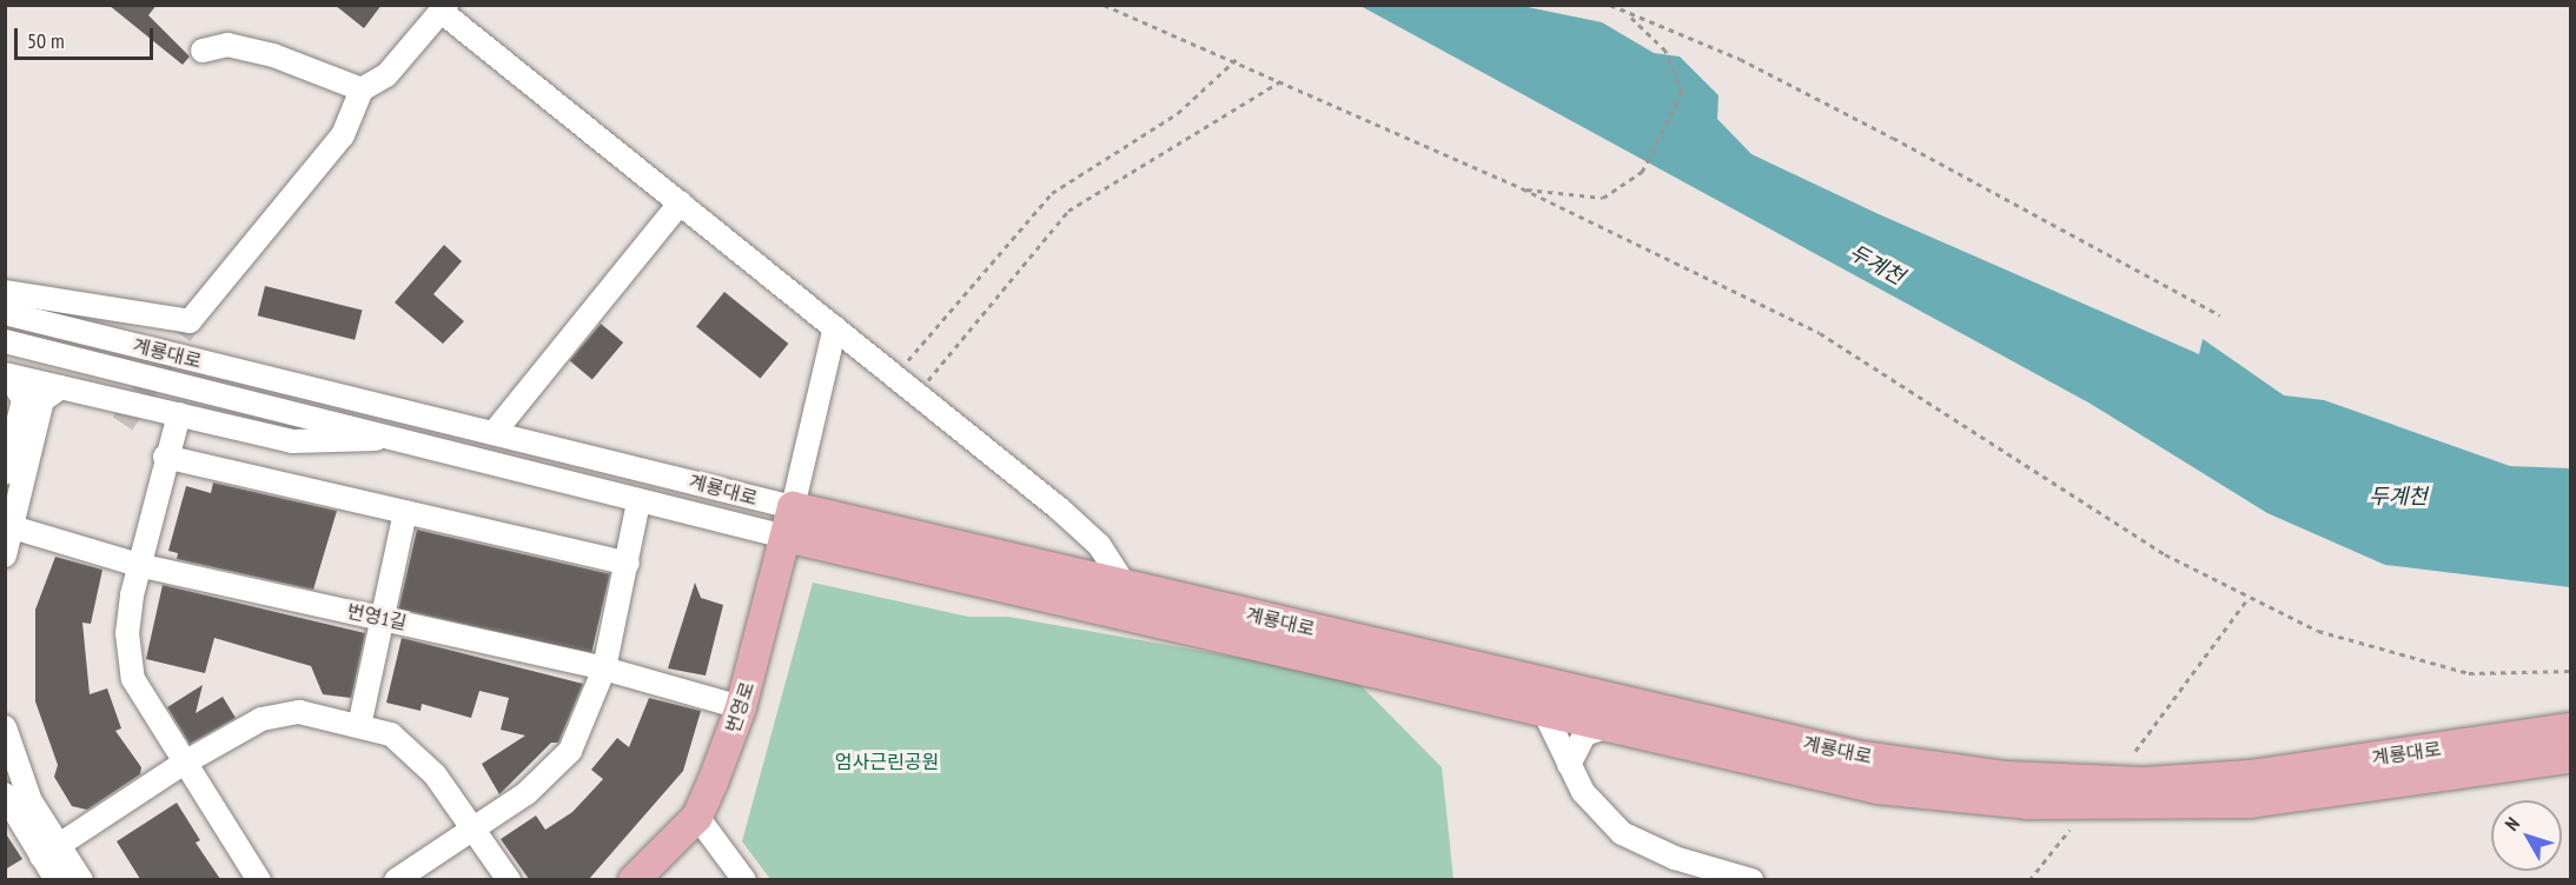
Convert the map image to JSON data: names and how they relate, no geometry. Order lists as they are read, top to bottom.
{
  "streets": {
    "main road": ["계룡대로", "번영로"],
    "street": ["번영1길"]
  },
  "crossings": [
    ["계룡대로", "번영로"],
    ["번영1길", "번영로"]
  ],
  "water": ["두계천"],
  "parks": ["엄사근린공원"],
  "scale_bar": "50 m",
  "north": "top left"
}
